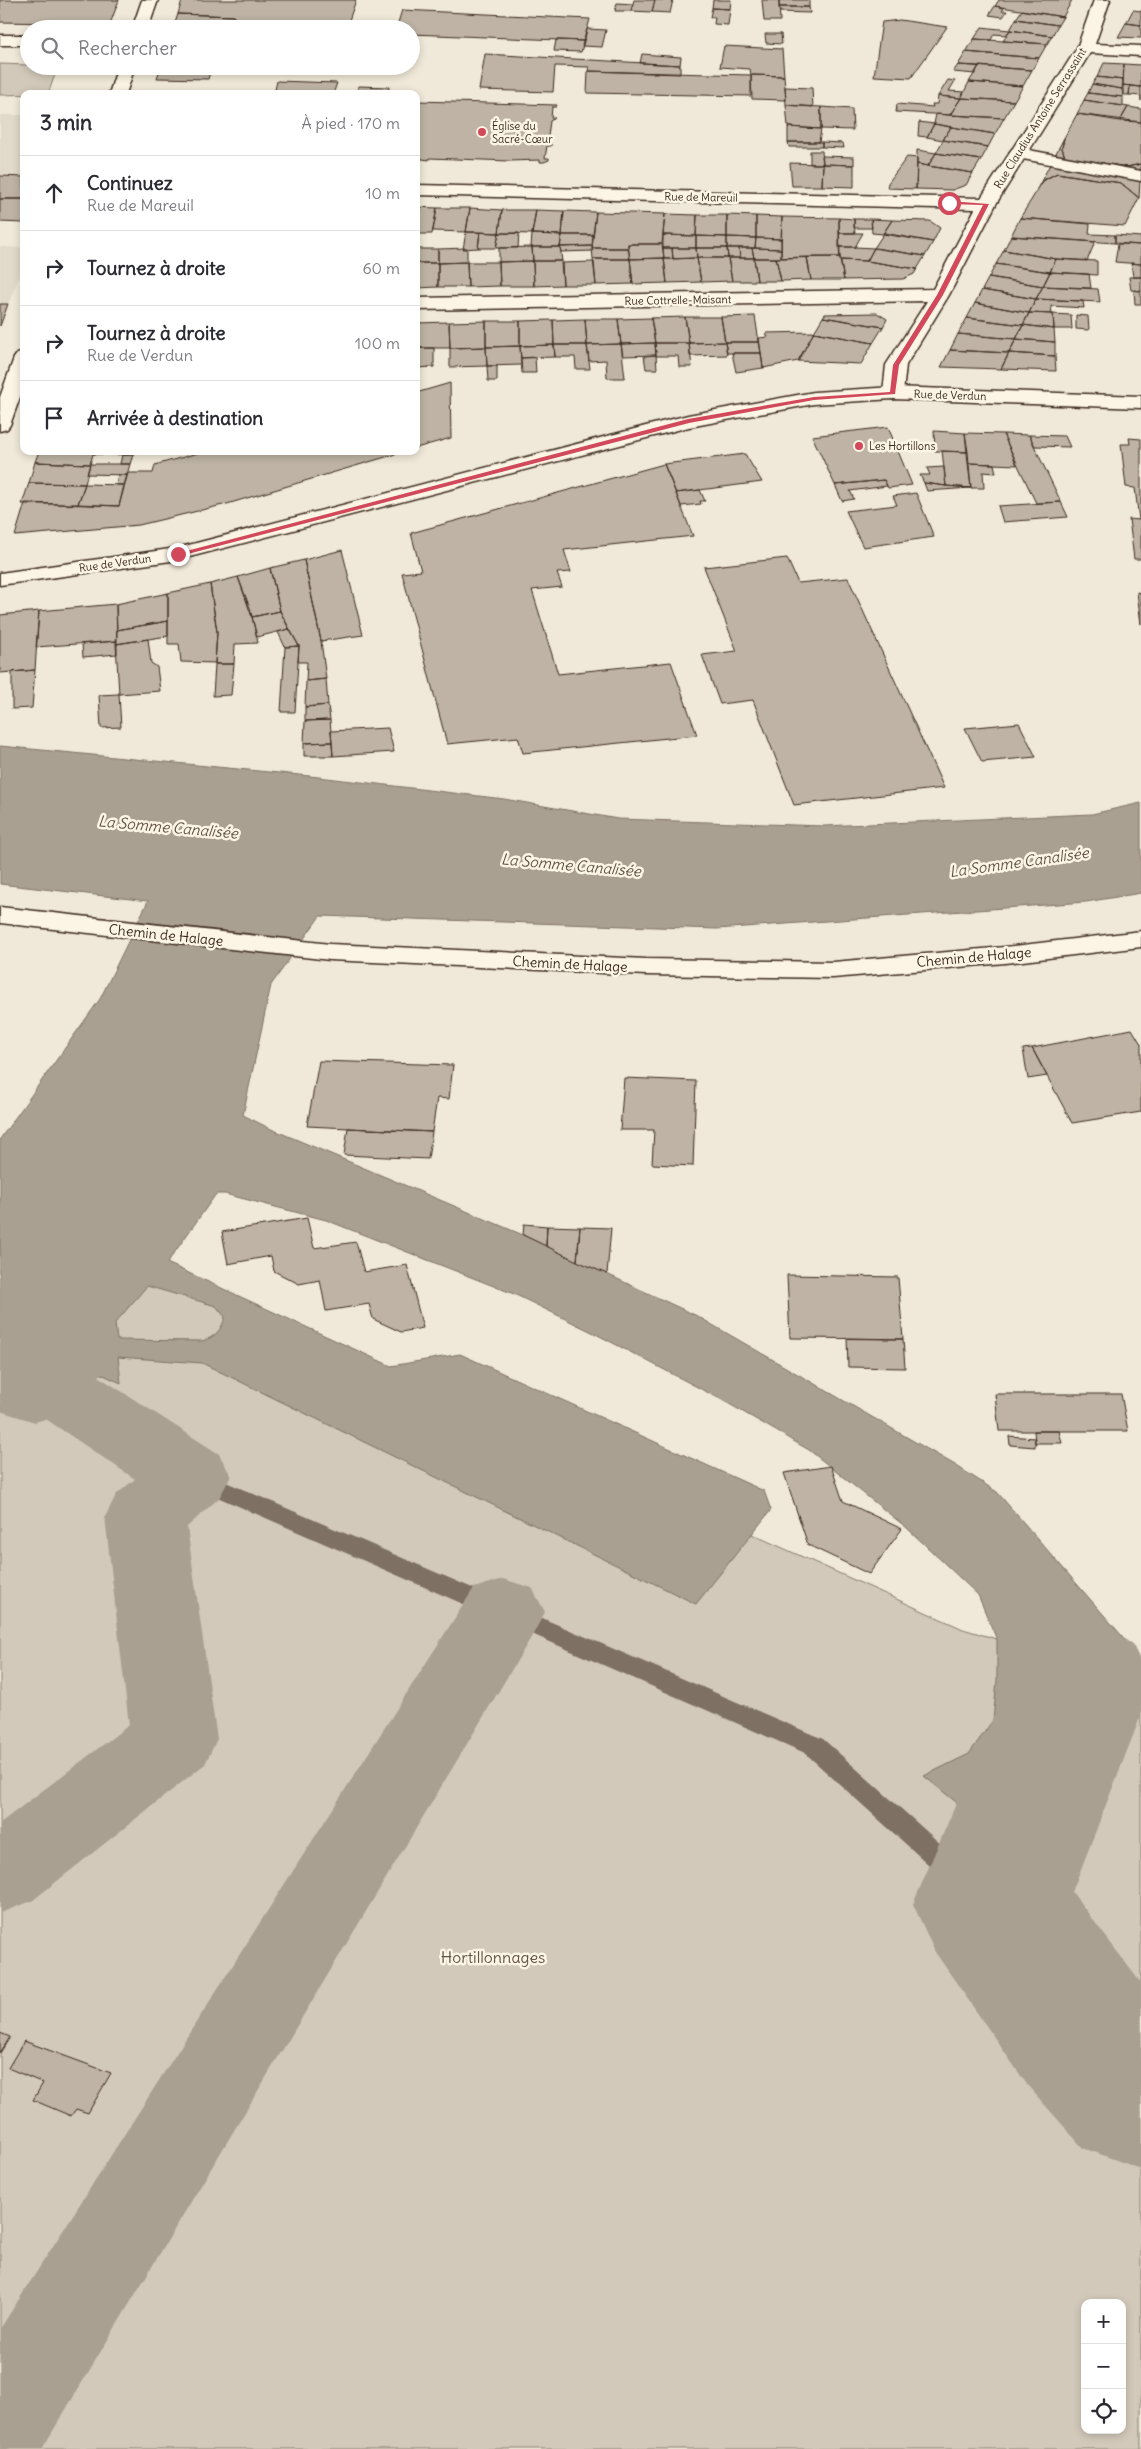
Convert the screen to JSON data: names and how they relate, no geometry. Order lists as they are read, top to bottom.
{
  "streets": {
    "street": [
      "Rue Claudius Antoine Serrassaint",
      "Rue de Mareuil",
      "Rue Cottrelle-Maisant",
      "Rue de Verdun",
      "Chemin de Halage"
    ]
  },
  "crossings": [
    ["Rue Claudius Antoine Serrassaint", "Rue de Mareuil"],
    ["Rue Claudius Antoine Serrassaint", "Rue Cottrelle-Maisant"],
    ["Rue Claudius Antoine Serrassaint", "Rue de Verdun"]
  ],
  "water": ["La Somme Canalisée"],
  "parks": ["Hortillonnages"],
  "places": ["Église du Sacré-Cœur", "Les Hortillons"],
  "page": {
    "search": "Rechercher",
    "heading": ["3 min", "À pied · 170 m"],
    "list": [
      ["Continuez", "Rue de Mareuil", "10 m"],
      ["Tournez à droite", "60 m"],
      ["Tournez à droite", "Rue de Verdun", "100 m"],
      "Arrivée à destination"
    ],
    "map_buttons": ["+", "−"]
  }
}
